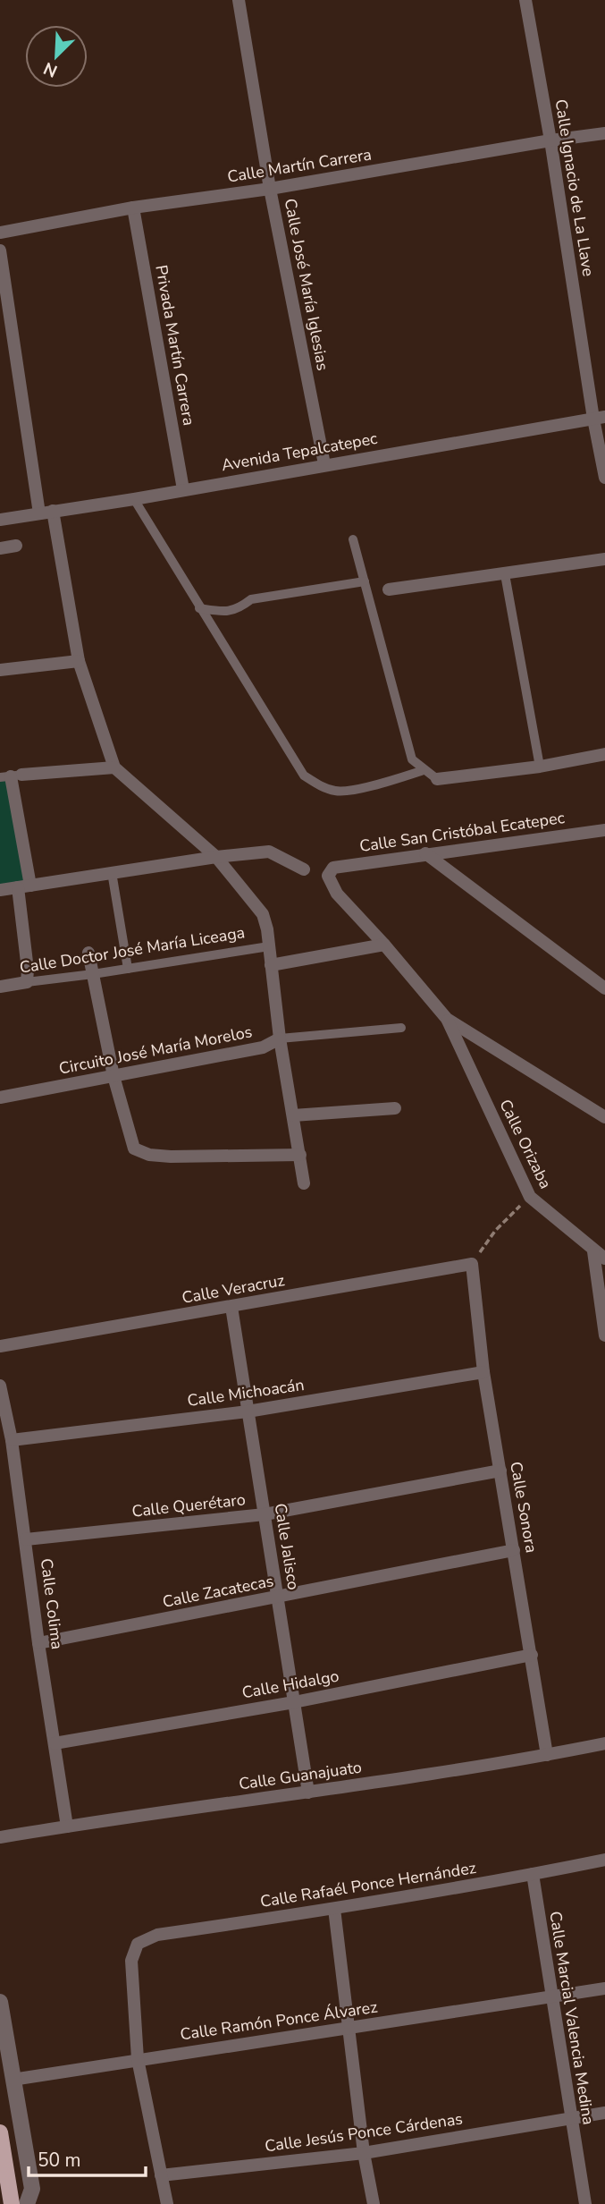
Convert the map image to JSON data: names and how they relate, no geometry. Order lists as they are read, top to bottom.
{
  "streets": {
    "street": [
      "Calle Martín Carrera",
      "Calle Ignacio de La Llave",
      "Calle José María Iglesias",
      "Privada Martín Carrera",
      "Avenida Tepalcatepec",
      "Calle San Cristóbal Ecatepec",
      "Calle Doctor José María Liceaga",
      "Circuito José María Morelos",
      "Calle Orizaba",
      "Calle Veracruz",
      "Calle Michoacán",
      "Calle Querétaro",
      "Calle Sonora",
      "Calle Jalisco",
      "Calle Zacatecas",
      "Calle Colima",
      "Calle Hidalgo",
      "Calle Guanajuato",
      "Calle Rafaél Ponce Hernández",
      "Calle Marcial Valencia Medina",
      "Calle Ramón Ponce Álvarez",
      "Calle Jesús Ponce Cárdenas"
    ]
  },
  "crossings": [
    ["Calle Martín Carrera", "Calle Ignacio de La Llave"],
    ["Calle Martín Carrera", "Calle José María Iglesias"],
    ["Calle Martín Carrera", "Privada Martín Carrera"],
    ["Calle Ignacio de La Llave", "Avenida Tepalcatepec"],
    ["Calle José María Iglesias", "Avenida Tepalcatepec"],
    ["Privada Martín Carrera", "Avenida Tepalcatepec"],
    ["Calle Veracruz", "Calle Sonora"],
    ["Calle Veracruz", "Calle Jalisco"],
    ["Calle Michoacán", "Calle Sonora"],
    ["Calle Michoacán", "Calle Jalisco"],
    ["Calle Michoacán", "Calle Colima"],
    ["Calle Querétaro", "Calle Sonora"],
    ["Calle Querétaro", "Calle Jalisco"],
    ["Calle Querétaro", "Calle Colima"],
    ["Calle Sonora", "Calle Zacatecas"],
    ["Calle Sonora", "Calle Hidalgo"],
    ["Calle Sonora", "Calle Guanajuato"],
    ["Calle Jalisco", "Calle Zacatecas"],
    ["Calle Jalisco", "Calle Hidalgo"],
    ["Calle Jalisco", "Calle Guanajuato"],
    ["Calle Zacatecas", "Calle Colima"],
    ["Calle Colima", "Calle Hidalgo"],
    ["Calle Colima", "Calle Guanajuato"],
    ["Calle Rafaél Ponce Hernández", "Calle Marcial Valencia Medina"],
    ["Calle Rafaél Ponce Hernández", "Calle Ramón Ponce Álvarez"],
    ["Calle Marcial Valencia Medina", "Calle Ramón Ponce Álvarez"],
    ["Calle Marcial Valencia Medina", "Calle Jesús Ponce Cárdenas"]
  ],
  "scale_bar": "50 m",
  "north": "bottom left"
}
